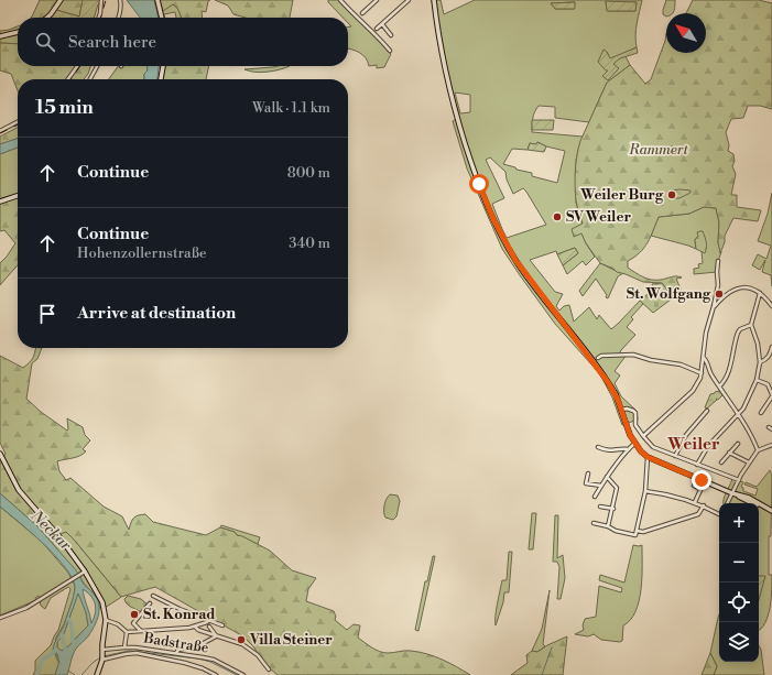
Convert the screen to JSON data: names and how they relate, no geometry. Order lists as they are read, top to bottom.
{
  "streets": {
    "street": ["Badstraße"]
  },
  "districts": ["Weiler"],
  "water": ["Neckar"],
  "parks": ["Rammert"],
  "places": [
    "Weiler Burg",
    "SV Weiler",
    "St. Wolfgang",
    "St. Konrad",
    "Villa Steiner"
  ],
  "north": "top left",
  "page": {
    "search": "Search here",
    "heading": ["15 min", "Walk · 1.1 km"],
    "list": [
      ["Continue", "800 m"],
      ["Continue", "Hohenzollernstraße", "340 m"],
      "Arrive at destination"
    ],
    "map_buttons": ["+", "−"]
  }
}
